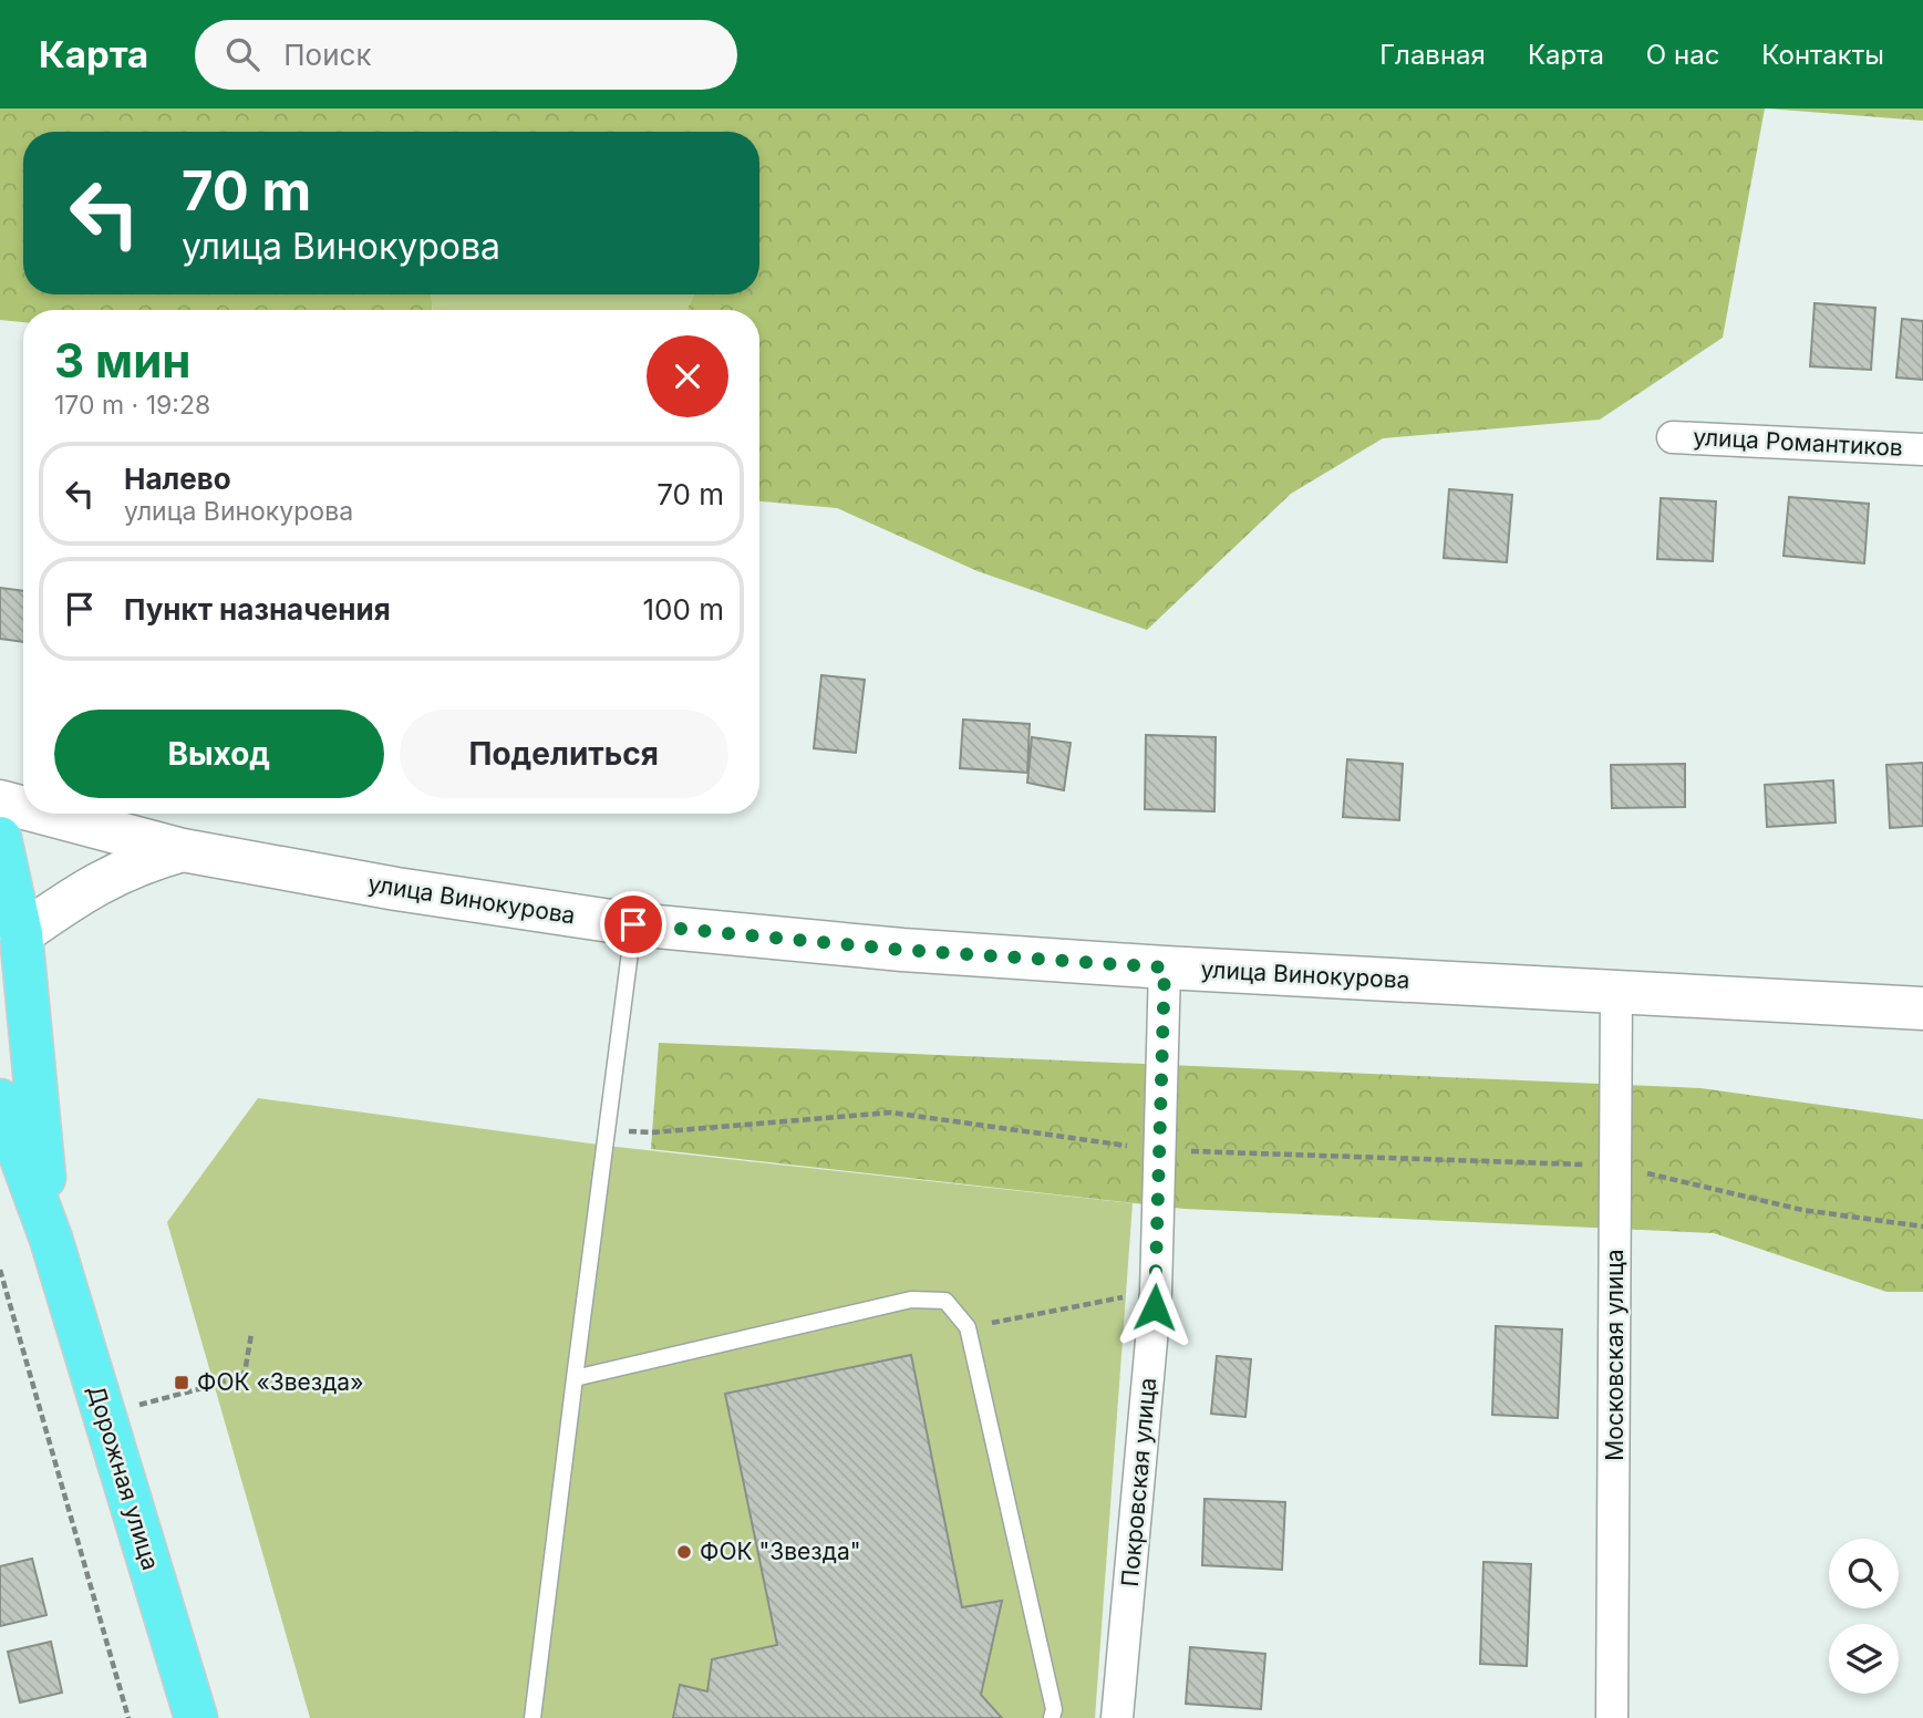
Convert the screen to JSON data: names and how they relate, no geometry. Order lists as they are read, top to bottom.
{
  "streets": {
    "main road": ["улица Винокурова", "Дорожная улица"],
    "street": ["улица Романтиков", "Московская улица", "Покровская улица"]
  },
  "crossings": [
    ["улица Винокурова", "Московская улица"],
    ["улица Винокурова", "Покровская улица"]
  ],
  "places": {
    "transit": ["ФОК «Звезда»"],
    "other": ["ФОК \"Звезда\""]
  },
  "page": {
    "header": "Карта",
    "search": "Поиск",
    "nav": [
      "Главная",
      "Карта",
      "О нас",
      "Контакты"
    ],
    "turn": ["70 m", "улица Винокурова"],
    "heading": ["3 мин", "170 m · 19:28"],
    "list": [
      {
        "name": "Налево",
        "note": "улица Винокурова",
        "value": "70 m"
      },
      {
        "name": "Пункт назначения",
        "value": "100 m"
      }
    ],
    "buttons": ["Выход", "Поделиться"]
  }
}
